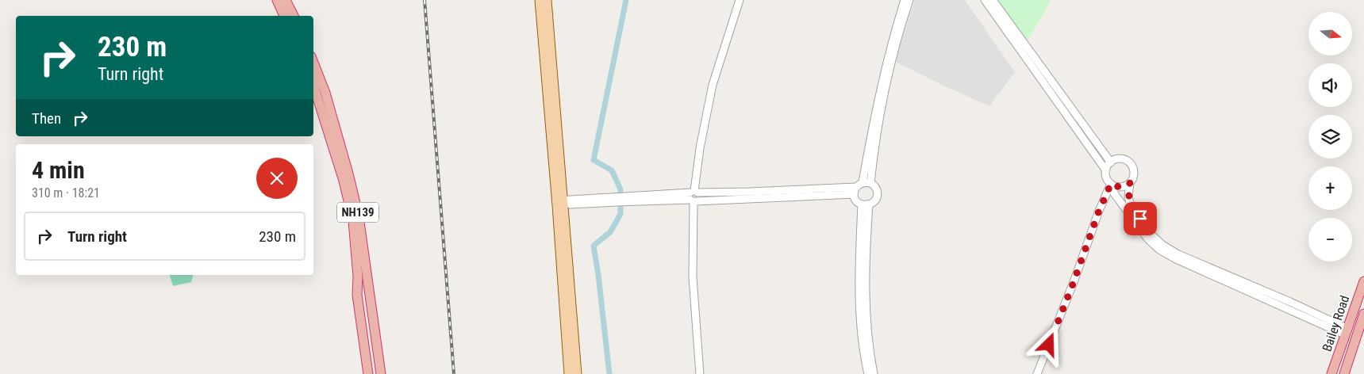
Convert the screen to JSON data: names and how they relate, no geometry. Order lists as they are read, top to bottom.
{
  "streets": {
    "highway": ["NH139", "Bailey Road"]
  },
  "north": "right",
  "page": {
    "map_buttons": ["+", "−"],
    "turn": ["230 m", "Turn right"],
    "then": "Then",
    "heading": ["4 min", "310 m · 18:21"],
    "list": [
      {
        "name": "Turn right",
        "value": "230 m"
      }
    ]
  }
}
